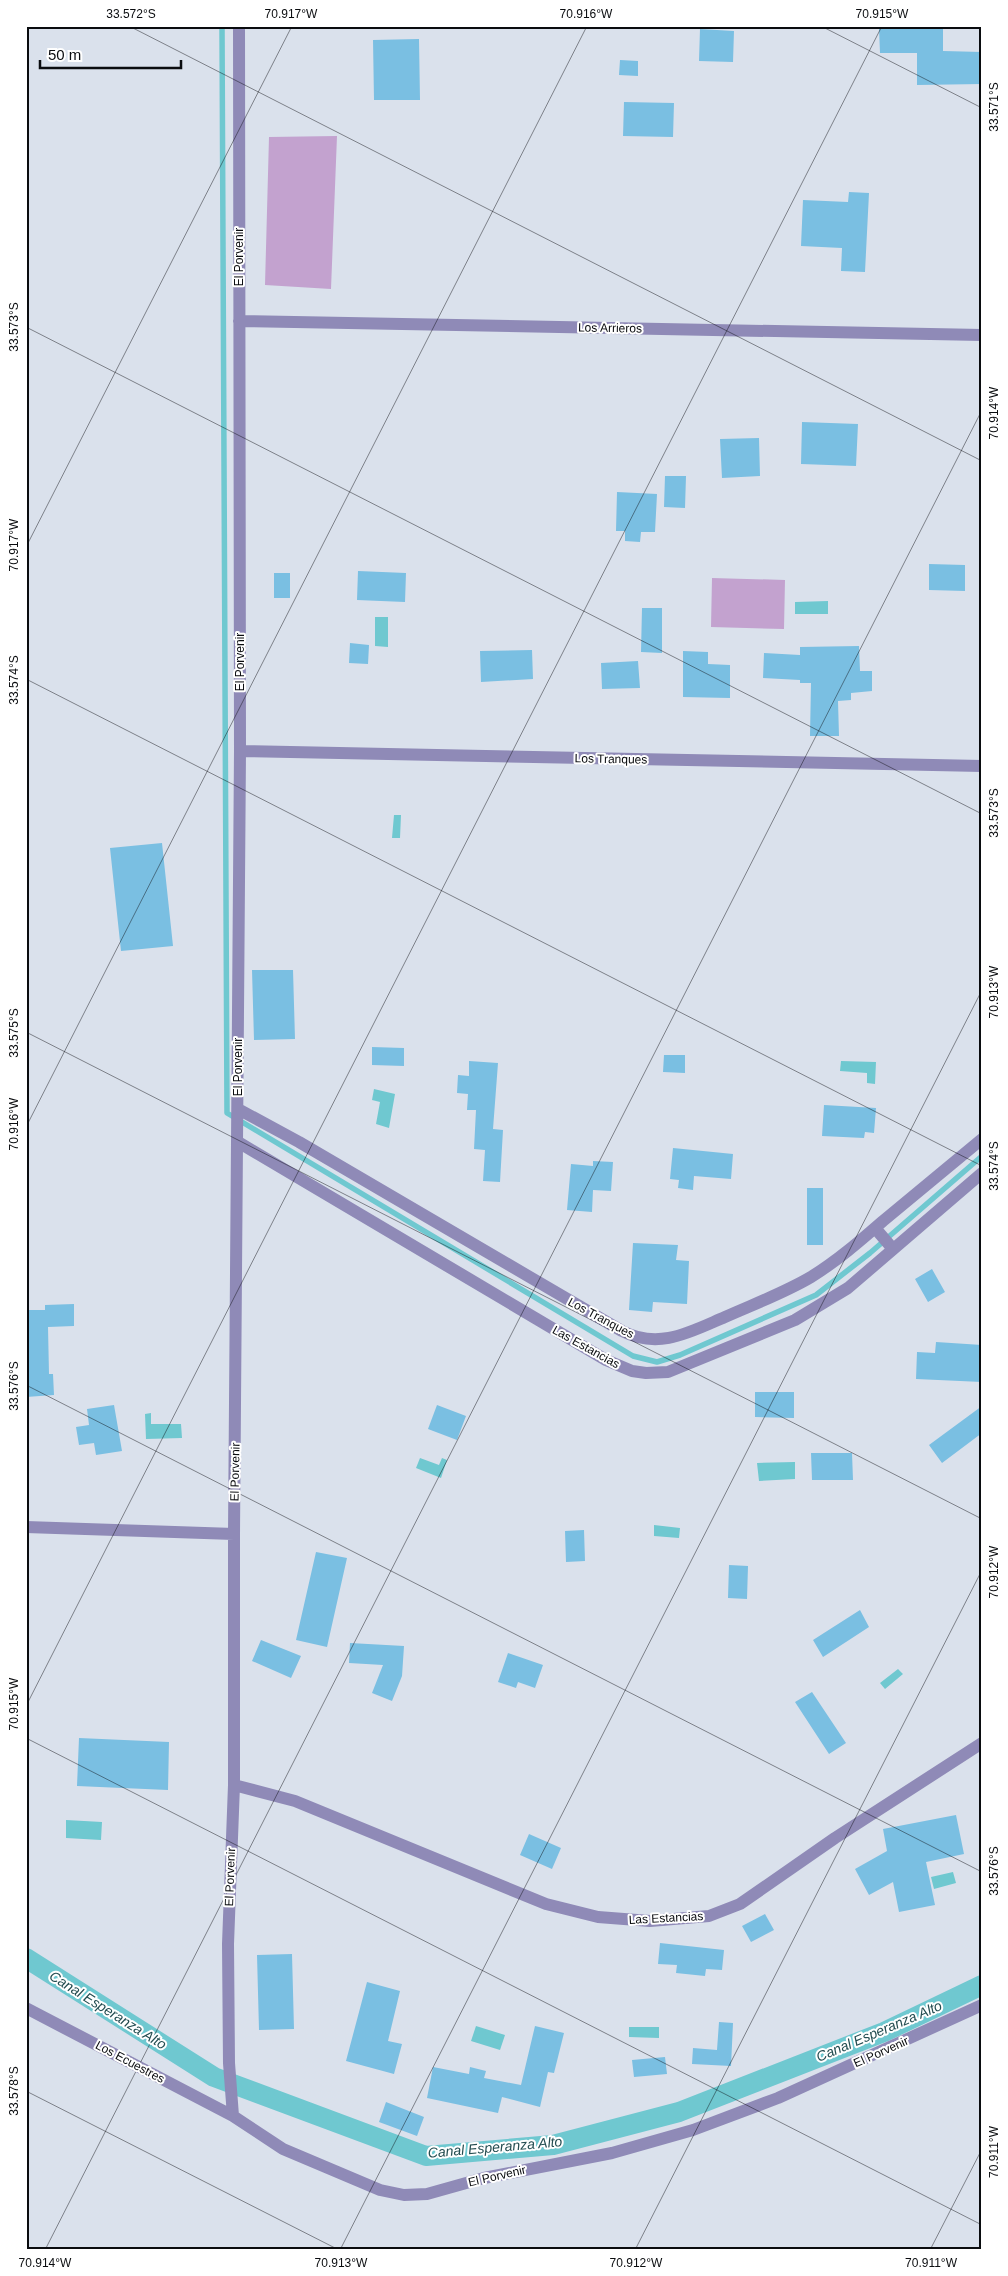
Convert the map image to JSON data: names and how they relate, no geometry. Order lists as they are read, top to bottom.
{
  "streets": {
    "street": [
      "El Porvenir",
      "Los Arrieros",
      "Los Tranques",
      "Las Estancias",
      "Los Ecuestres"
    ]
  },
  "crossings": [
    ["El Porvenir", "Los Arrieros"],
    ["El Porvenir", "Los Tranques"],
    ["El Porvenir", "Las Estancias"],
    ["El Porvenir", "Los Ecuestres"]
  ],
  "water": ["Canal Esperanza Alto"],
  "scale_bar": "50 m",
  "coordinates": [
    "33.572°S",
    "70.917°W",
    "70.916°W",
    "70.915°W",
    "33.571°S",
    "33.573°S",
    "70.914°W",
    "33.574°S",
    "70.913°W",
    "33.575°S",
    "33.576°S",
    "70.912°W",
    "33.578°S",
    "70.911°W"
  ]
}
